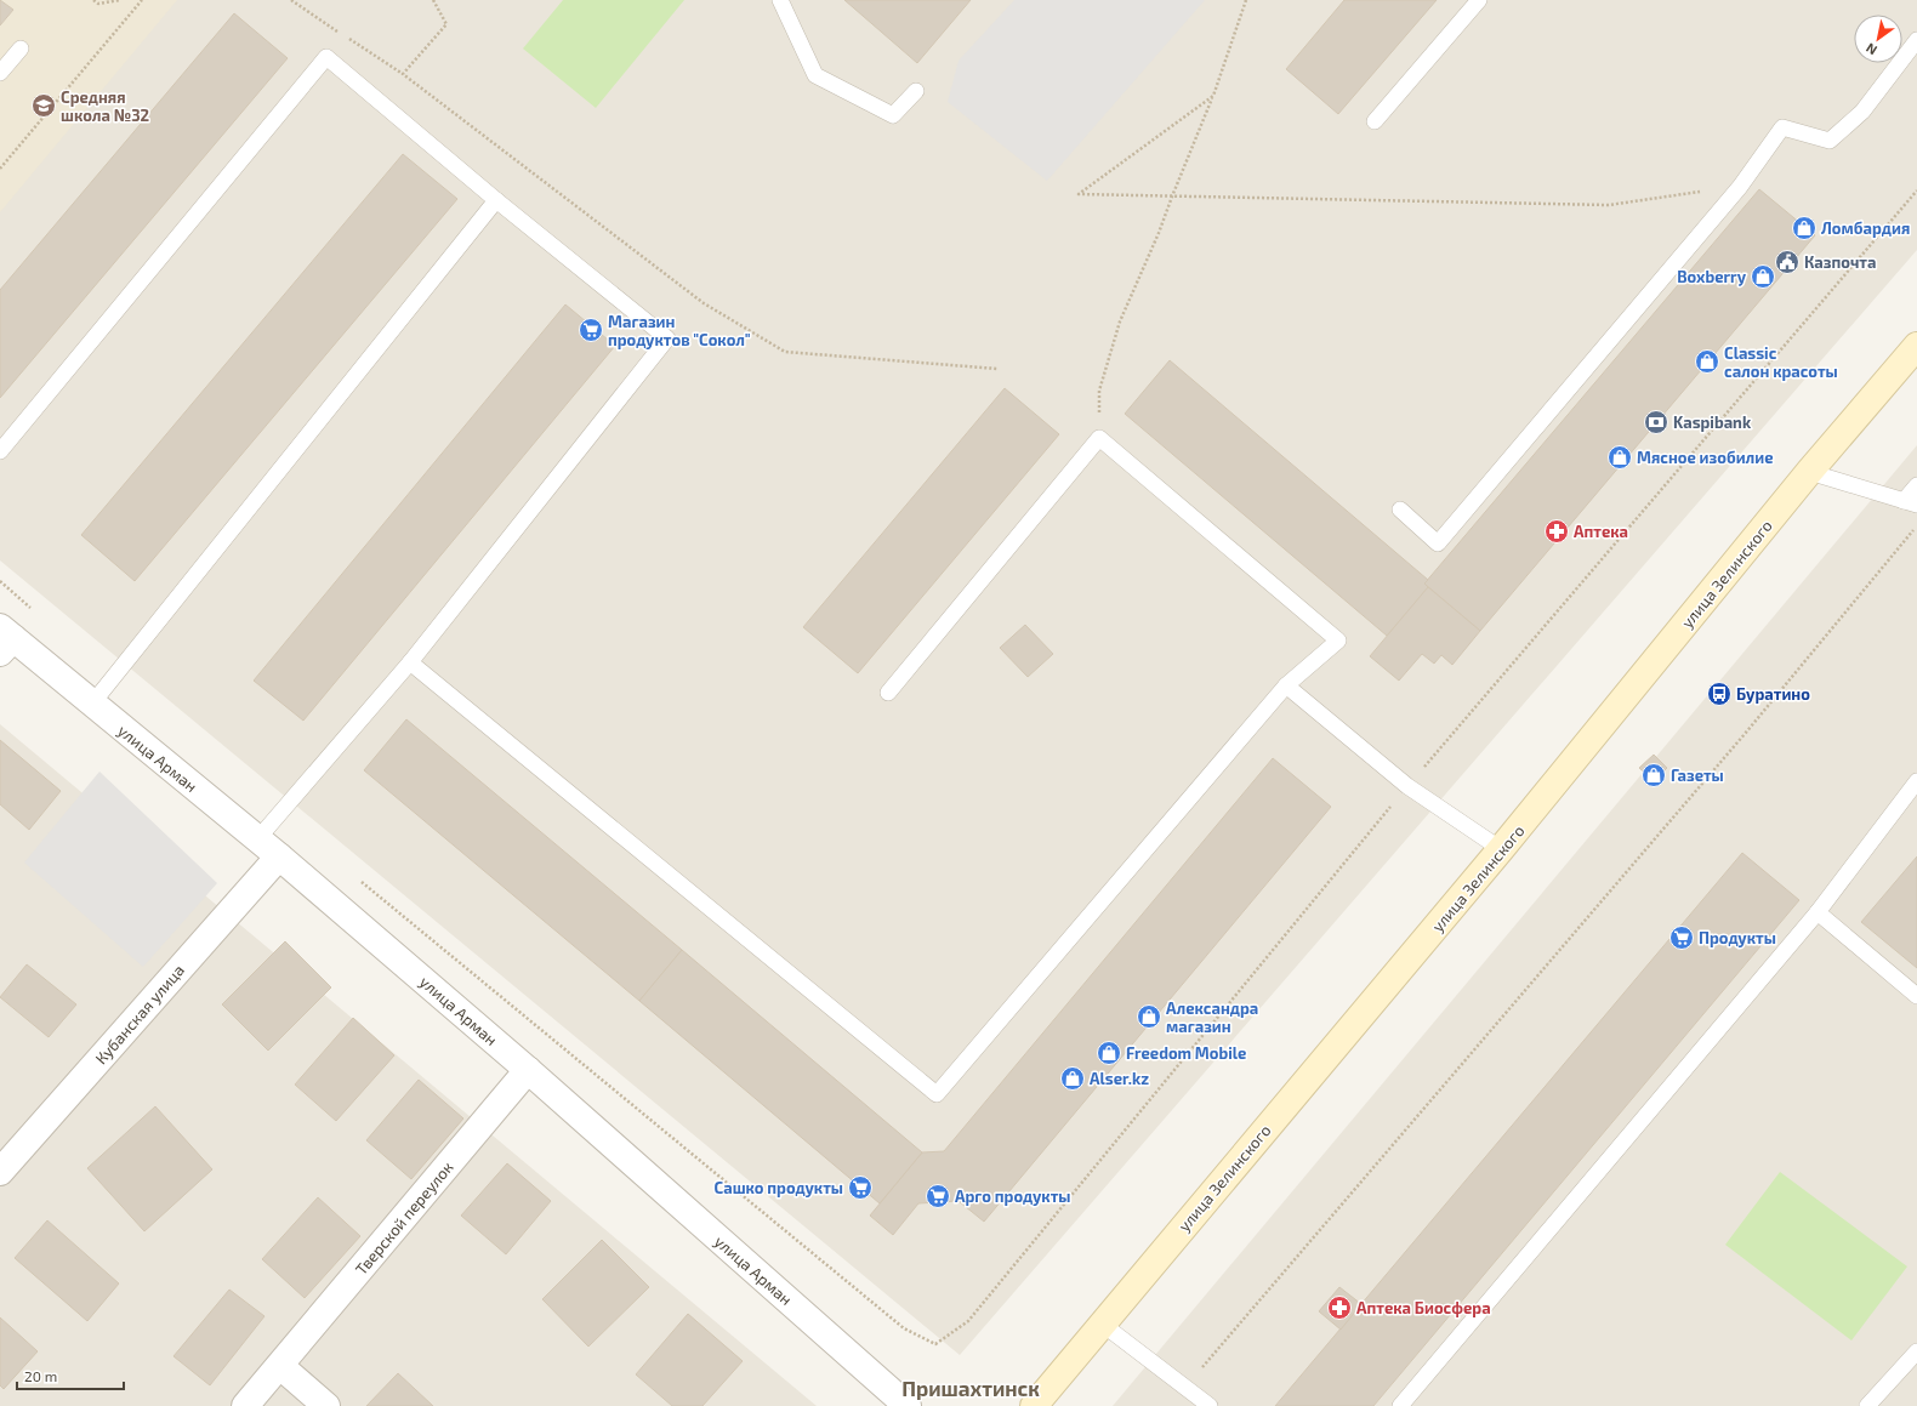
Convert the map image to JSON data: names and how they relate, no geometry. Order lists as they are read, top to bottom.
{
  "streets": {
    "main road": ["улица Зелинского"],
    "street": ["улица Арман", "Кубанская улица", "Тверской переулок"]
  },
  "crossings": [
    ["улица Арман", "Кубанская улица"],
    ["улица Арман", "Тверской переулок"]
  ],
  "districts": ["Пришахтинск"],
  "places": {
    "school or university": ["Средняя школа №32"],
    "shop": [
      "Ломбардия",
      "Boxberry",
      "Classic салон красоты",
      "Мясное изобилие",
      "Газеты",
      "Александра магазин",
      "Freedom Mobile",
      "Alser.kz"
    ],
    "public building": ["Казпочта"],
    "supermarket": [
      "Магазин продуктов \"Сокол\"",
      "Продукты",
      "Сашко продукты",
      "Арго продукты"
    ],
    "bank": ["Kaspibank"],
    "pharmacy": ["Аптека", "Аптека Биосфера"],
    "bus stop": ["Буратино"]
  },
  "scale_bar": "20 m",
  "north": "bottom left"
}
